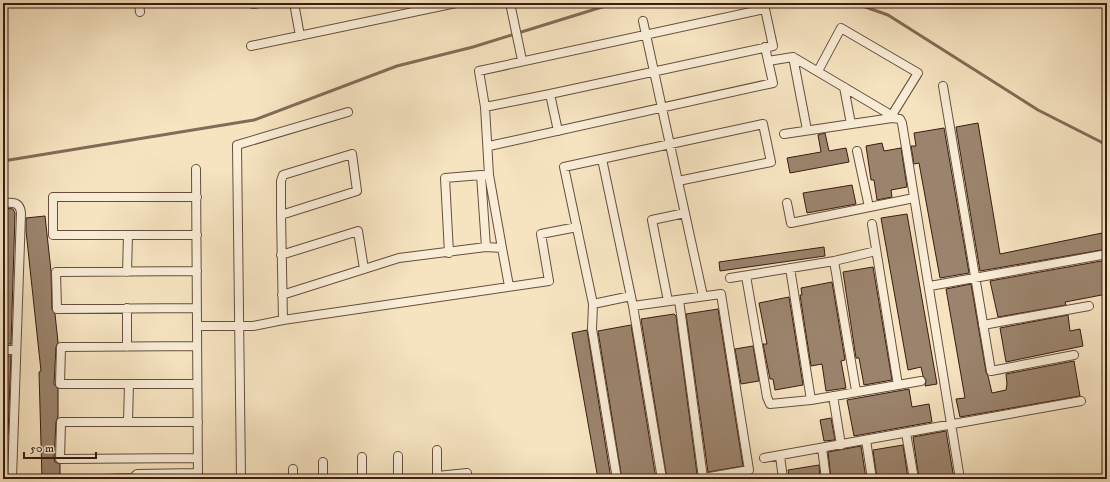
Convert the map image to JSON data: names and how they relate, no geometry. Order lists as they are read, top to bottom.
{
  "scale_bar": "50 m"
}
